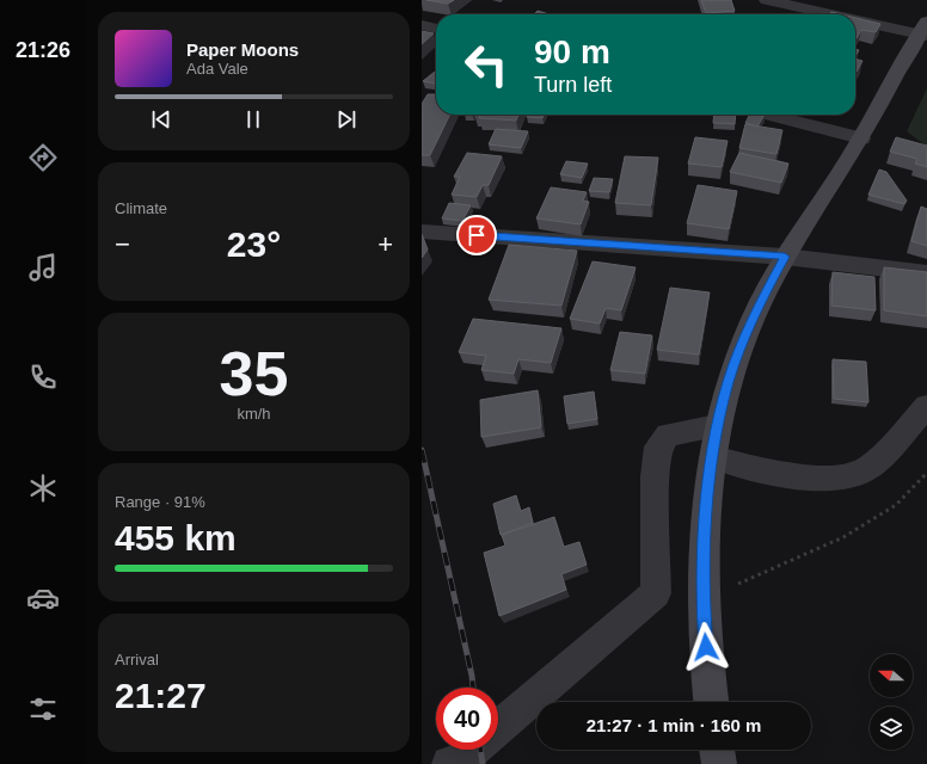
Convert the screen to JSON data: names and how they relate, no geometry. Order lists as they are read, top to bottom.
{
  "north": "left",
  "page": {
    "tabs": "21:26",
    "turn": ["90 m", "Turn left"],
    "song": ["Paper Moons", "Ada Vale"],
    "tile": [
      "Climate",
      ["35", "km/h"],
      ["Range · 91%", "455 km"],
      ["Arrival", "21:27"]
    ],
    "heat": ["−", "23°", "+"],
    "limit": "40",
    "trip": "21:27 · 1 min · 160 m"
  }
}
